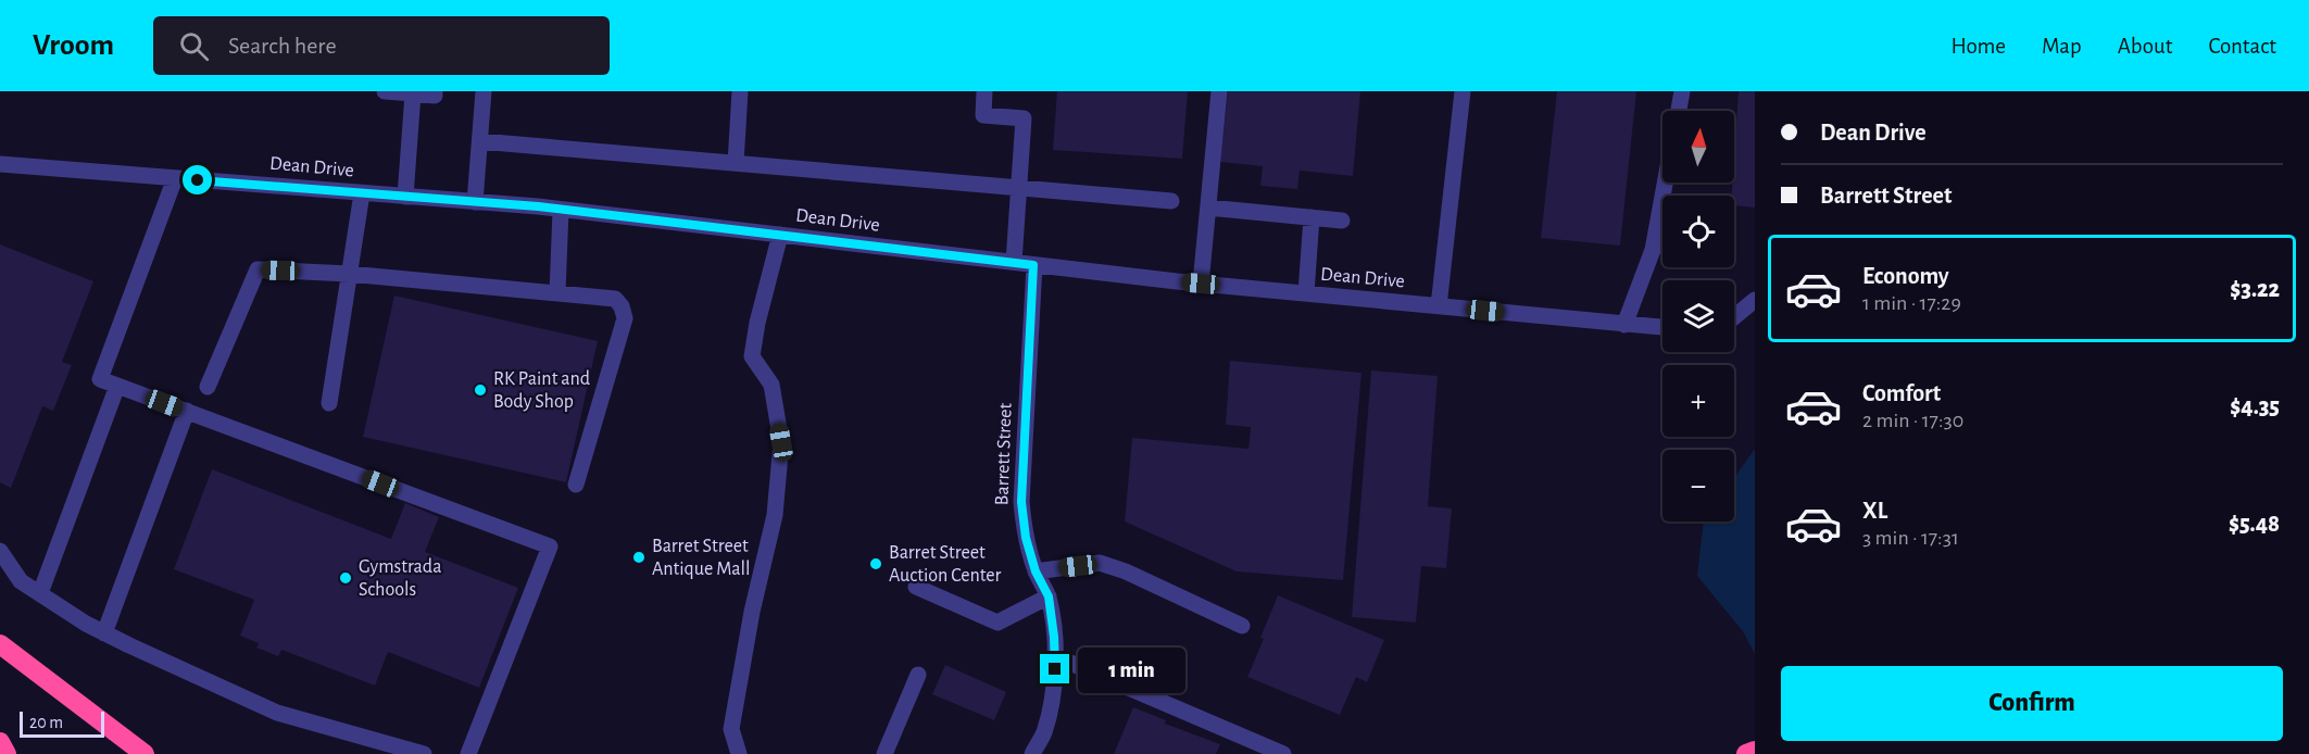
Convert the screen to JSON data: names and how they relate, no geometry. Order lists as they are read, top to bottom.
{
  "streets": {
    "street": ["Dean Drive", "Barrett Street"]
  },
  "crossings": [
    ["Dean Drive", "Barrett Street"]
  ],
  "places": [
    "RK Paint and Body Shop",
    "Barret Street Antique Mall",
    "Barret Street Auction Center",
    "Gymstrada Schools"
  ],
  "scale_bar": "20 m",
  "north": "top",
  "page": {
    "header": "Vroom",
    "search": "Search here",
    "nav": [
      "Home",
      "Map",
      "About",
      "Contact"
    ],
    "banner": ["Dean Drive", "Barrett Street"],
    "map_buttons": ["+", "−"],
    "list": [
      {
        "name": "Economy",
        "note": "1 min · 17:29",
        "value": "$3.22"
      },
      {
        "name": "Comfort",
        "note": "2 min · 17:30",
        "value": "$4.35"
      },
      {
        "name": "XL",
        "note": "3 min · 17:31",
        "value": "$5.48"
      }
    ],
    "bubble": "1 min",
    "buttons": "Confirm",
    "scale": "20 m"
  }
}
